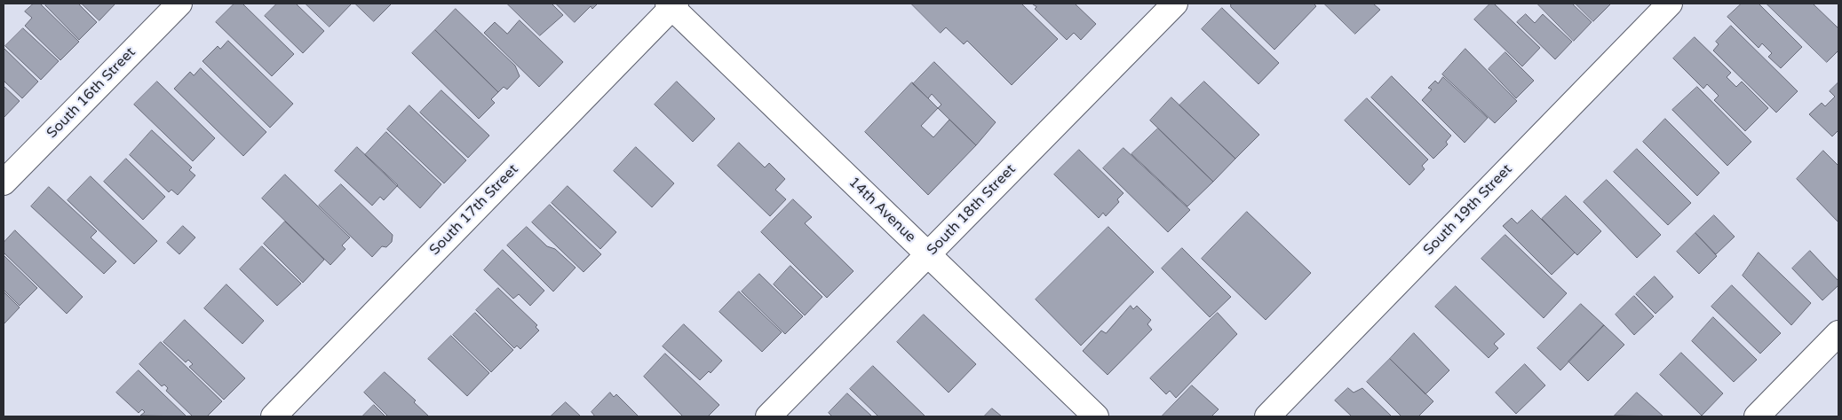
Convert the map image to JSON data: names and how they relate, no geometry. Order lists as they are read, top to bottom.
{
  "streets": {
    "street": [
      "South 16th Street",
      "South 17th Street",
      "14th Avenue",
      "South 18th Street",
      "South 19th Street"
    ]
  },
  "crossings": [
    ["South 17th Street", "14th Avenue"],
    ["14th Avenue", "South 18th Street"]
  ]
}
